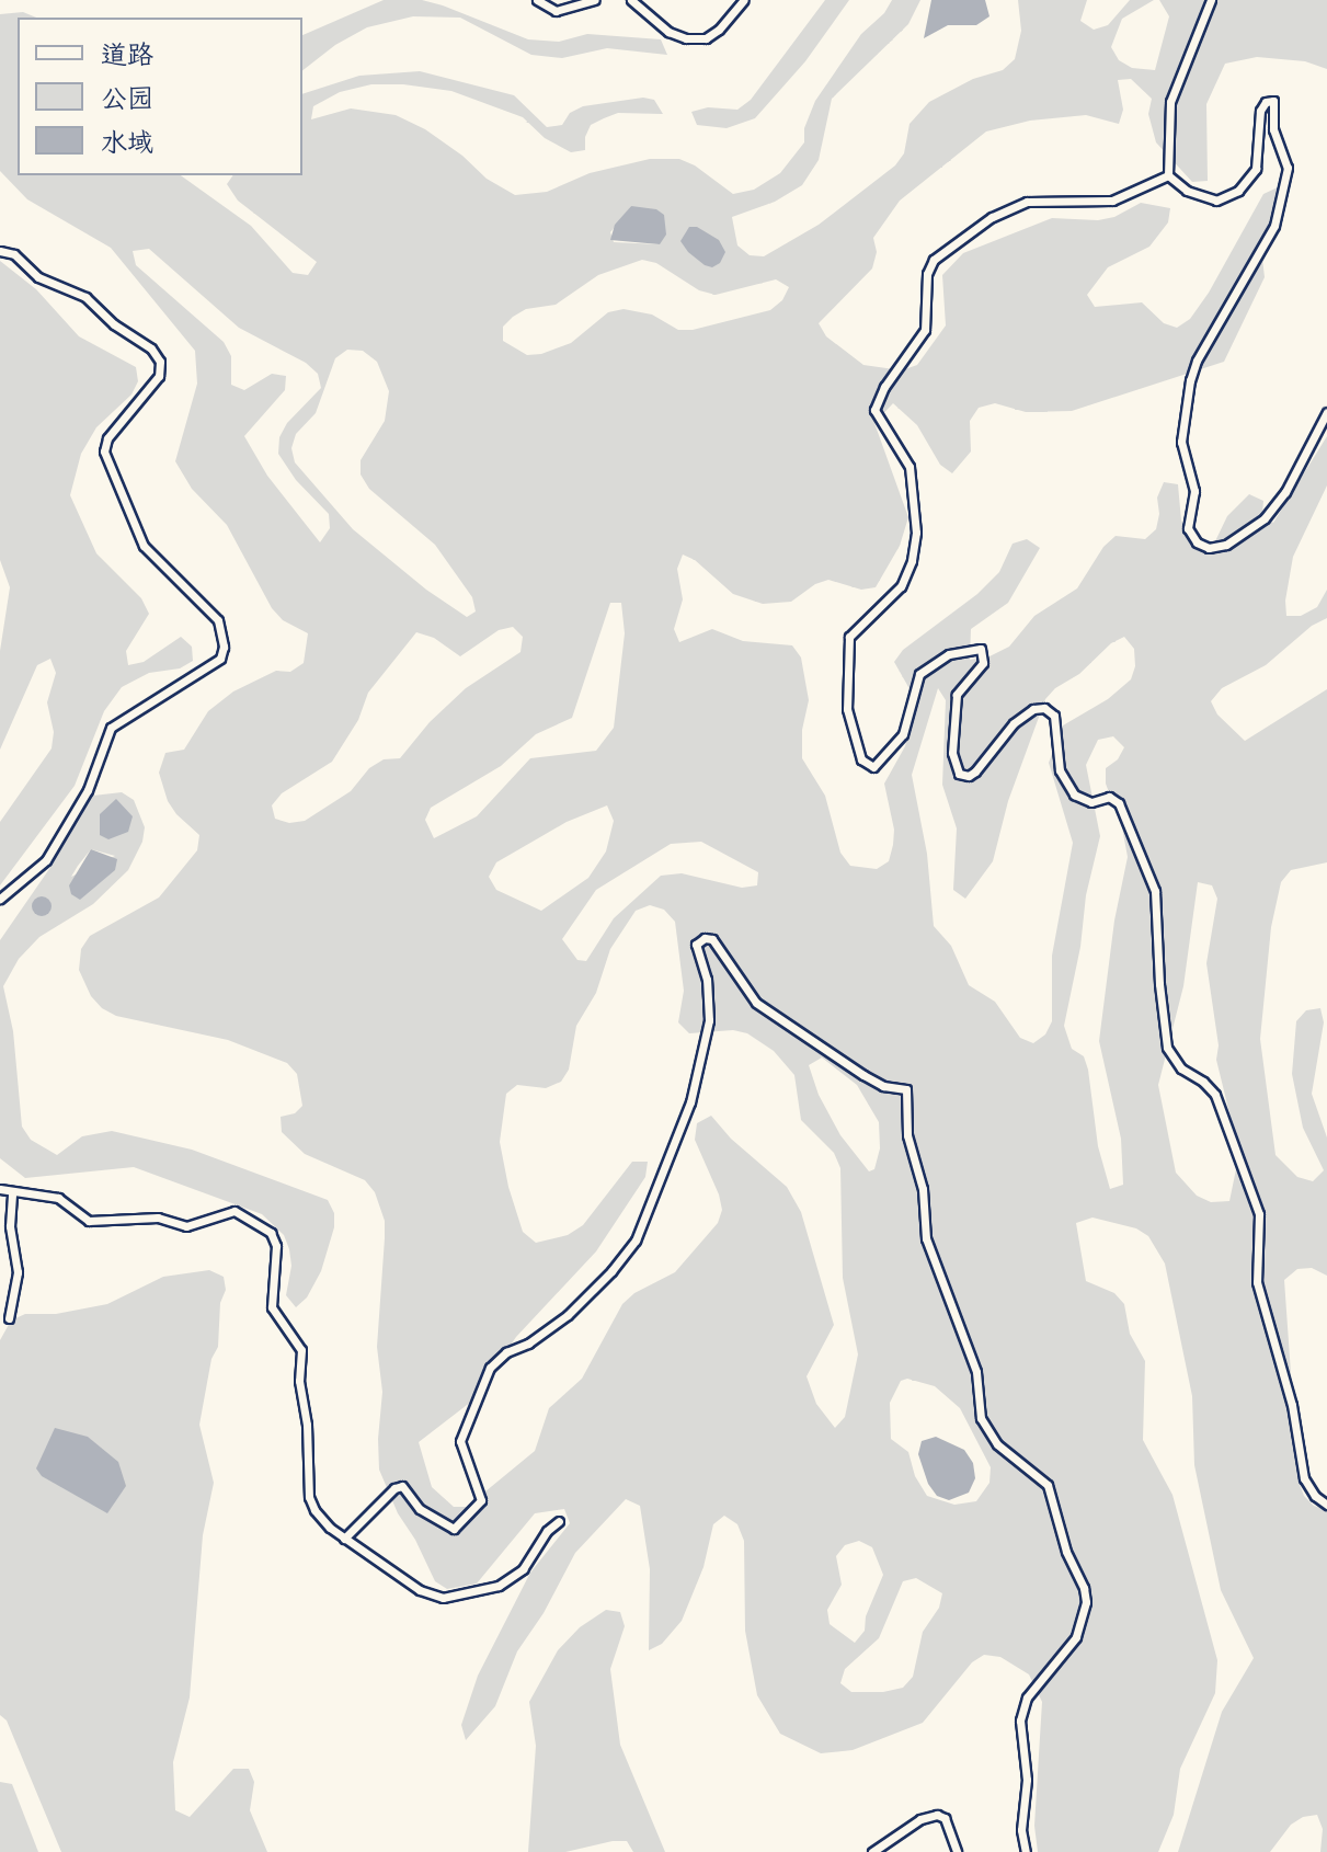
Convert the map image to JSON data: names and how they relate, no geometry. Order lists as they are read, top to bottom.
{
  "legend": ["道路", "公园", "水域"]
}
